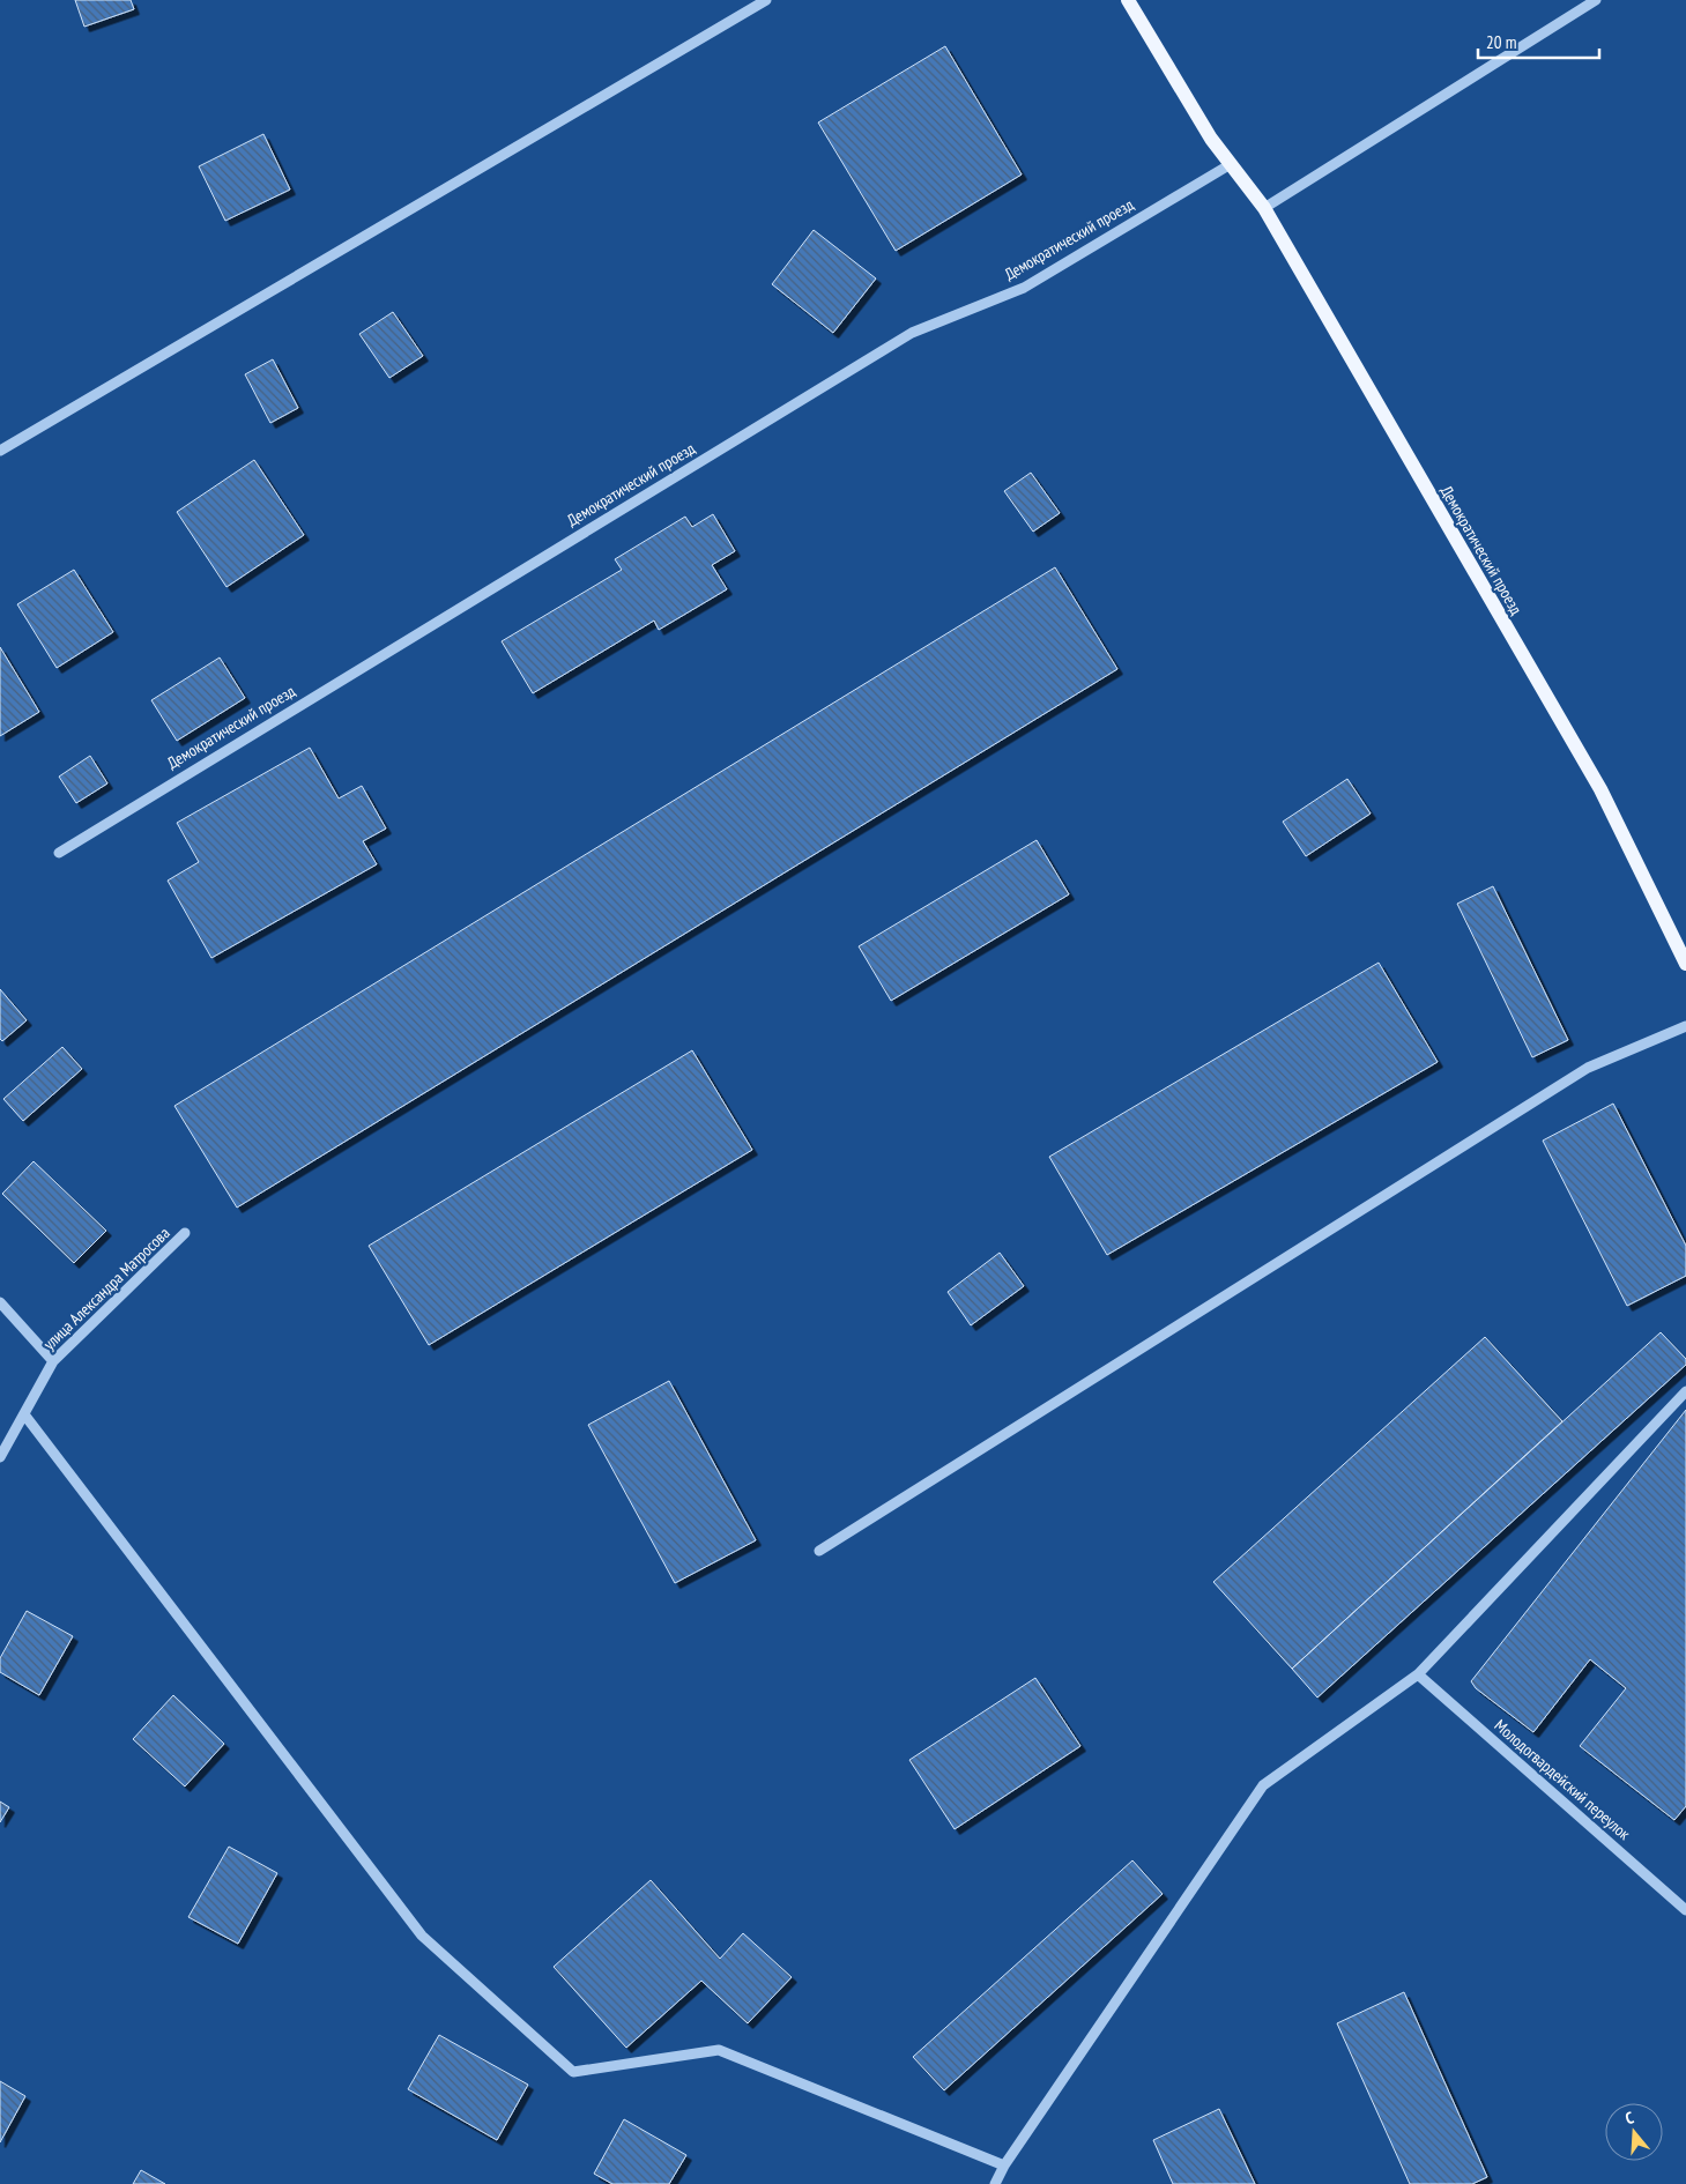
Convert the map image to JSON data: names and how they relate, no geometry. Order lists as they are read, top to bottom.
{
  "streets": {
    "main road": ["Демократический проезд"],
    "street": ["улица Александра Матросова", "Молодогвардейский переулок"]
  },
  "scale_bar": "20 m",
  "north": "top"
}
